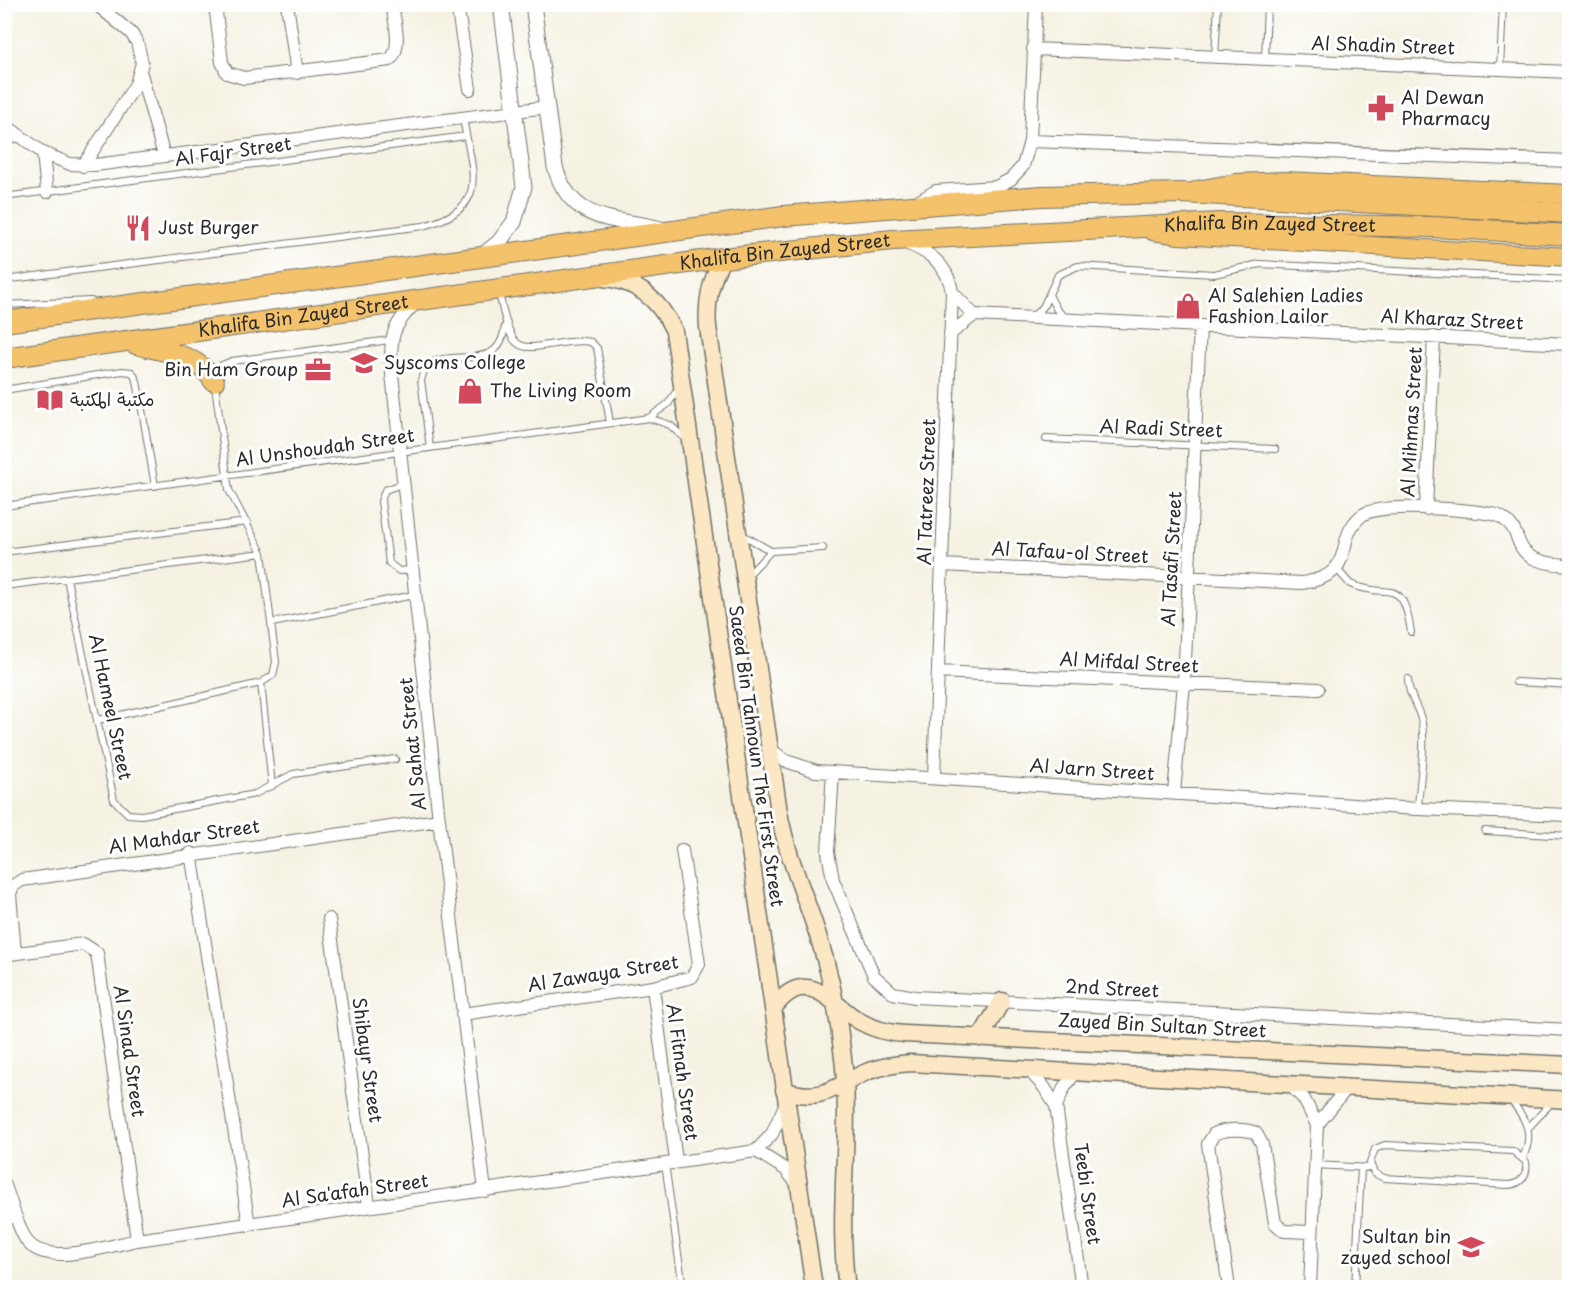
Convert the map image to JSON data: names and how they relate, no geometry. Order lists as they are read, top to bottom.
{
  "streets": {
    "highway": ["Khalifa Bin Zayed Street"],
    "main road": ["Saeed Bin Tahnoun The First Street", "Zayed Bin Sultan Street"],
    "street": [
      "Al Shadin Street",
      "Al Kharaz Street",
      "Al Mihmas Street",
      "Al Tatreez Street",
      "Al Tafau-ol Street",
      "Al Tasafi Street",
      "Al Mifdal Street",
      "Al Sahat Street",
      "Al Jarn Street",
      "Al Mahdar Street",
      "Al Zawaya Street",
      "2nd Street",
      "Al Sinad Street",
      "Shibayr Street",
      "Al Fitnah Street",
      "Al Sa'afah Street",
      "Teebi Street"
    ],
    "lane": [
      "Al Fajr Street",
      "Al Radi Street",
      "Al Unshoudah Street",
      "Al Hameel Street"
    ]
  },
  "crossings": [
    ["Khalifa Bin Zayed Street", "Al Tatreez Street"],
    ["Khalifa Bin Zayed Street", "Saeed Bin Tahnoun The First Street"],
    ["Al Kharaz Street", "Al Mihmas Street"],
    ["Al Kharaz Street", "Al Tasafi Street"],
    ["Al Radi Street", "Al Tasafi Street"],
    ["Al Unshoudah Street", "Al Sahat Street"],
    ["Al Tatreez Street", "Al Tafau-ol Street"],
    ["Al Tatreez Street", "Al Mifdal Street"],
    ["Al Tatreez Street", "Al Jarn Street"],
    ["Al Tafau-ol Street", "Al Tasafi Street"],
    ["Al Tasafi Street", "Al Mifdal Street"],
    ["Al Tasafi Street", "Al Jarn Street"],
    ["Al Sahat Street", "Al Mahdar Street"],
    ["Al Sahat Street", "Al Zawaya Street"],
    ["Al Sahat Street", "Al Sa'afah Street"],
    ["Saeed Bin Tahnoun The First Street", "Al Jarn Street"],
    ["Saeed Bin Tahnoun The First Street", "Zayed Bin Sultan Street"],
    ["Al Jarn Street", "2nd Street"],
    ["Al Mahdar Street", "Al Sinad Street"],
    ["Al Zawaya Street", "Al Fitnah Street"],
    ["Al Sinad Street", "Al Sa'afah Street"],
    ["Shibayr Street", "Al Sa'afah Street"],
    ["Al Fitnah Street", "Al Sa'afah Street"]
  ],
  "places": {
    "pharmacy": ["Al Dewan Pharmacy"],
    "restaurant": ["Just Burger"],
    "shop": ["Al Salehien Ladies Fashion Lailor", "The Living Room"],
    "school or university": ["Syscoms College", "Sultan bin zayed school"],
    "office": ["Bin Ham Group"],
    "library": ["مكتبة المكتبة"]
  }
}
